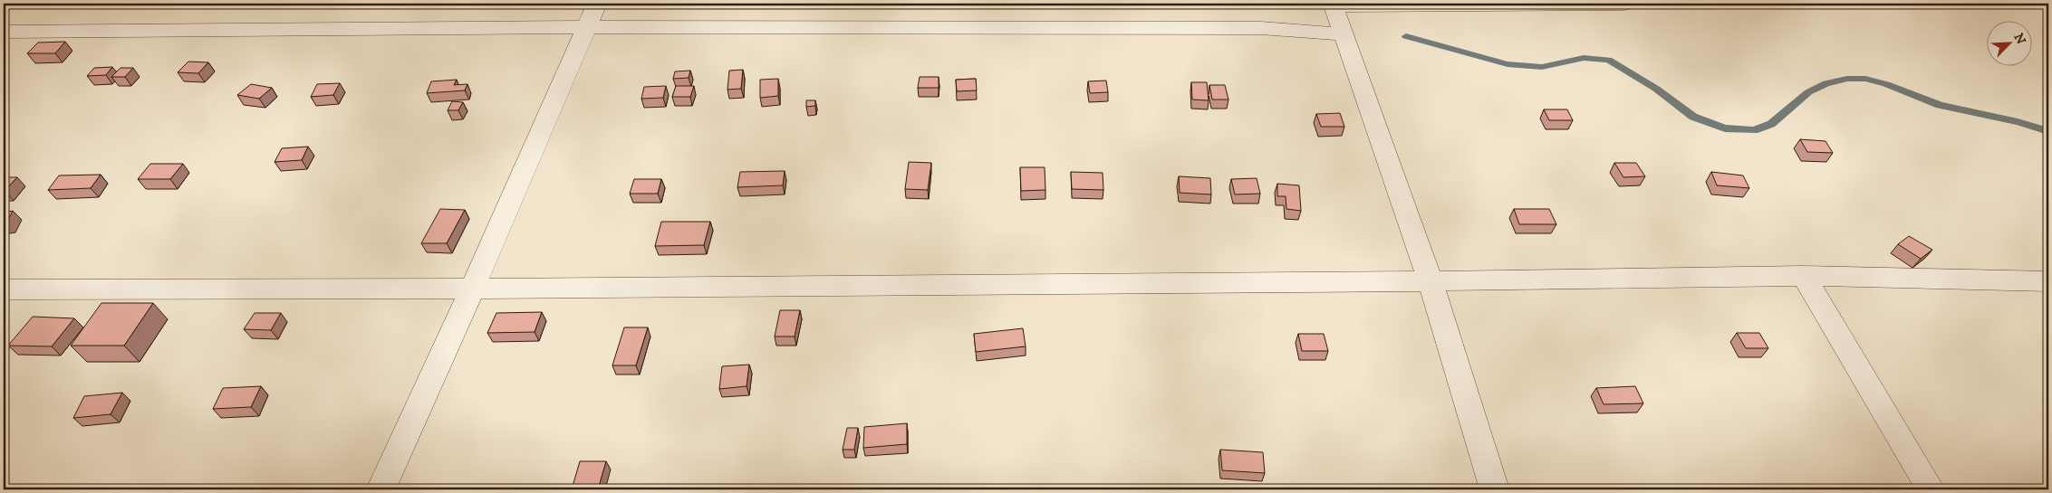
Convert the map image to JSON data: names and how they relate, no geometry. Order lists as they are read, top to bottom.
{
  "north": "top right"
}
